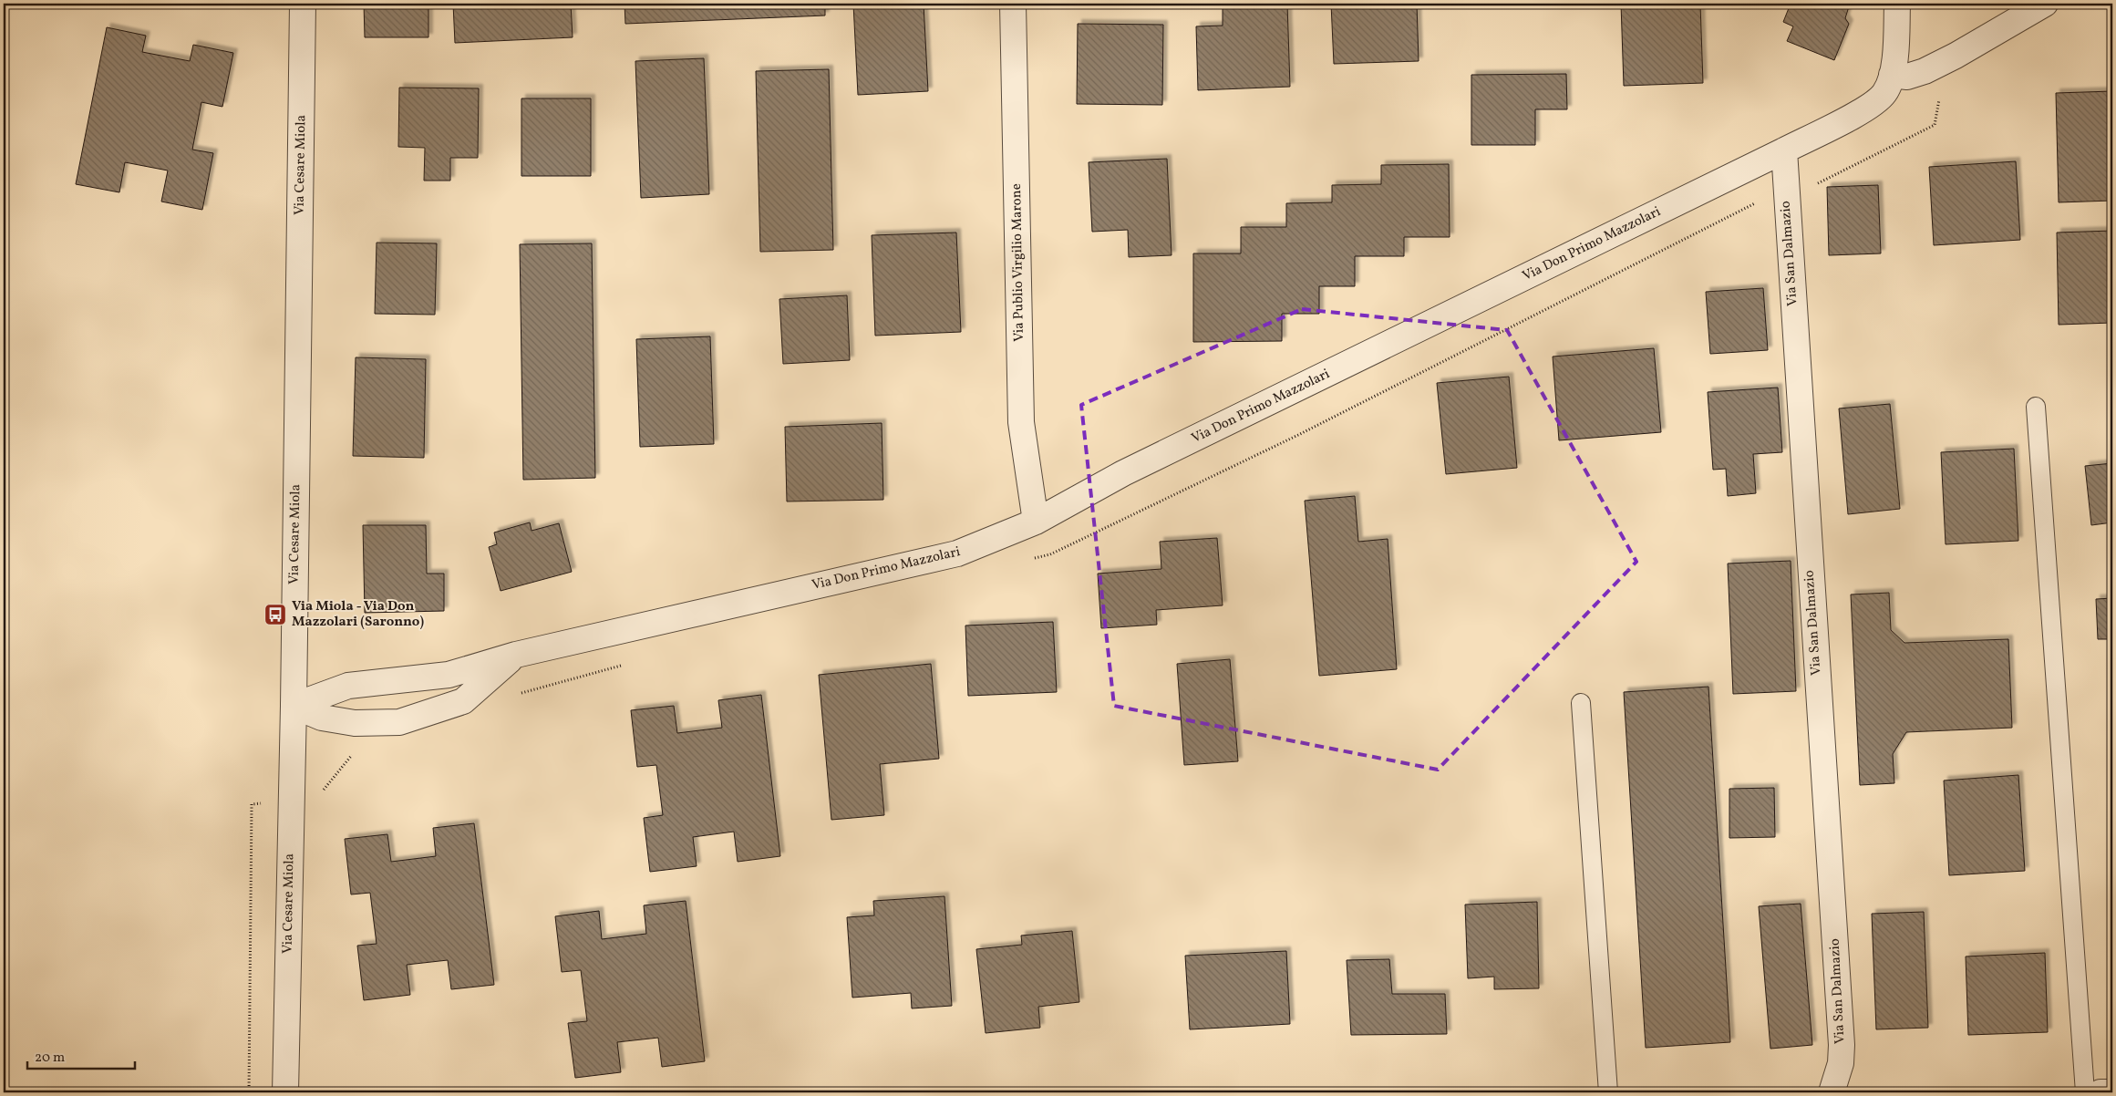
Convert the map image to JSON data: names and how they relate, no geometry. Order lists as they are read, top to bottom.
{
  "streets": {
    "street": [
      "Via Cesare Miola",
      "Via Don Primo Mazzolari",
      "Via San Dalmazio",
      "Via Publio Virgilio Marone"
    ]
  },
  "crossings": [
    ["Via Cesare Miola", "Via Don Primo Mazzolari"],
    ["Via Don Primo Mazzolari", "Via San Dalmazio"],
    ["Via Don Primo Mazzolari", "Via Publio Virgilio Marone"]
  ],
  "places": {
    "bus stop": ["Via Miola - Via Don Mazzolari (Saronno)"]
  },
  "scale_bar": "20 m"
}
